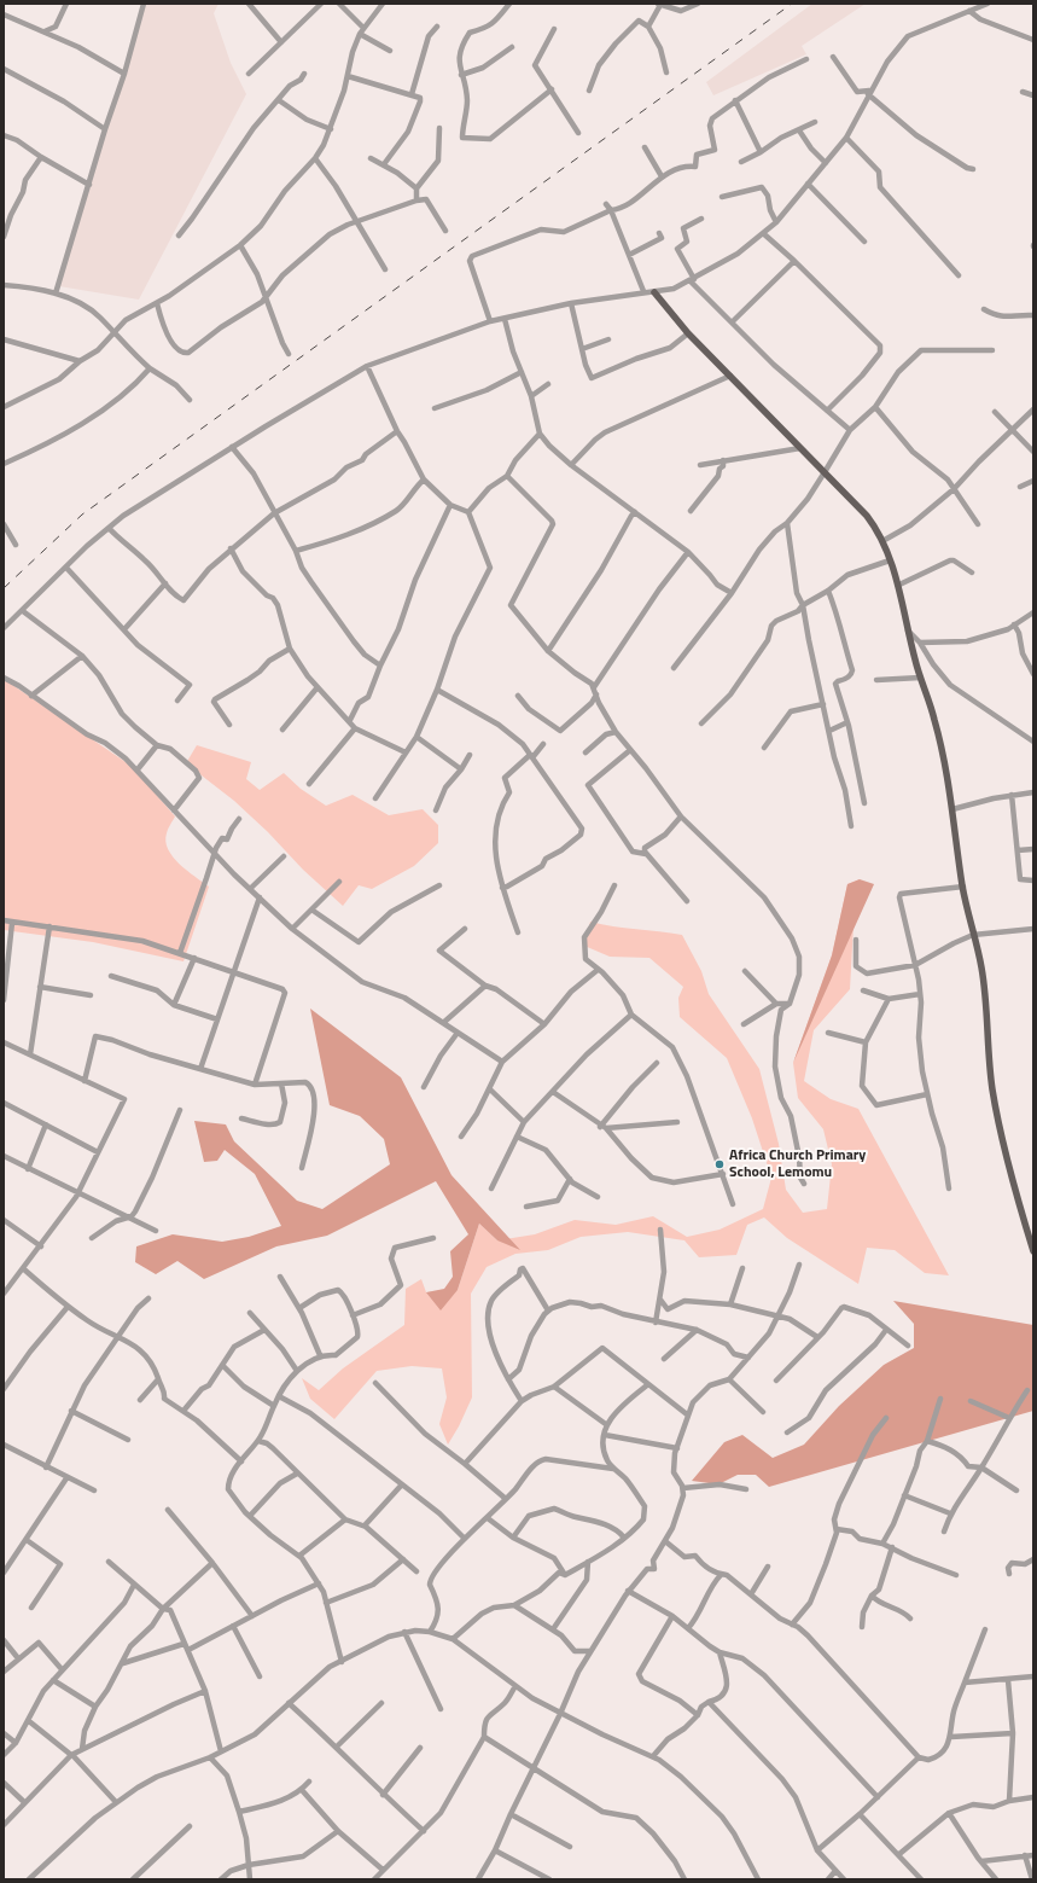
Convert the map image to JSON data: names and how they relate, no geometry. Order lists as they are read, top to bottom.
{
  "places": ["Africa Church Primary School, Lemomu"]
}
